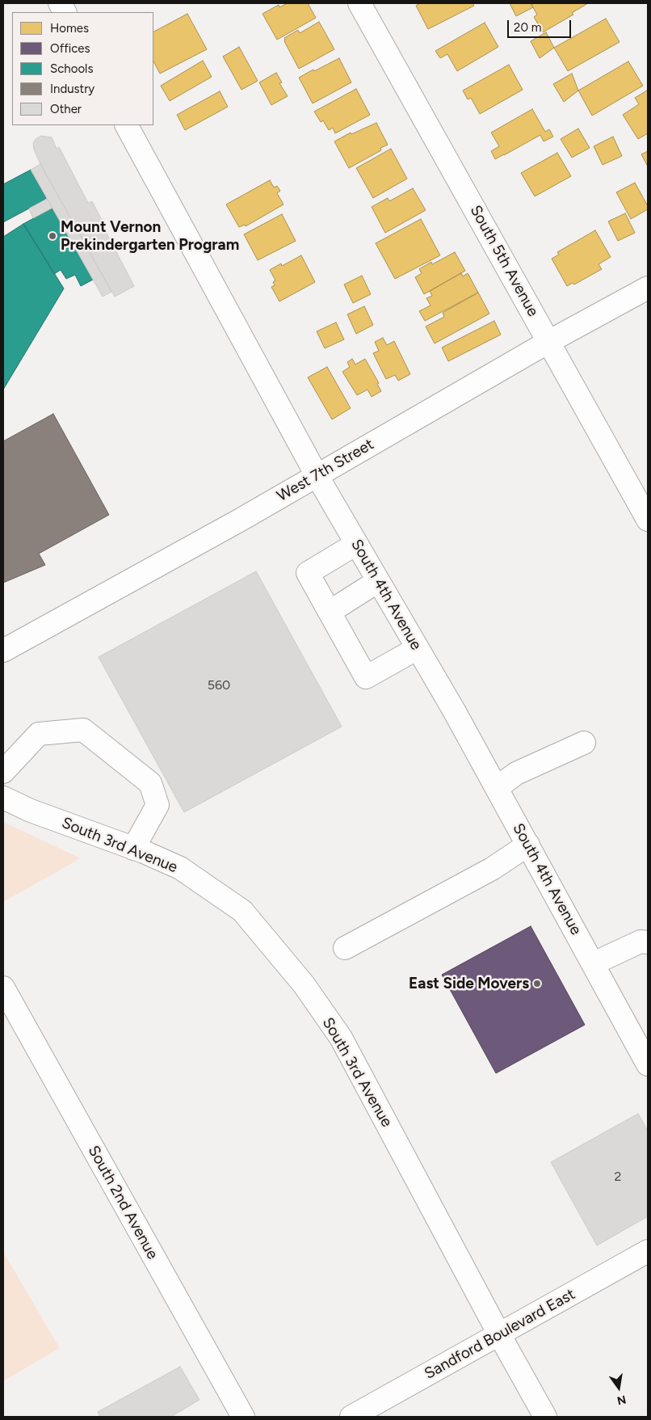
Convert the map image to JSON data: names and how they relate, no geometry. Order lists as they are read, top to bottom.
{
  "streets": {
    "street": [
      "South 5th Avenue",
      "West 7th Street",
      "South 4th Avenue",
      "South 3rd Avenue",
      "South 2nd Avenue",
      "Sandford Boulevard East"
    ]
  },
  "crossings": [
    ["South 5th Avenue", "West 7th Street"],
    ["West 7th Street", "South 4th Avenue"],
    ["South 3rd Avenue", "Sandford Boulevard East"]
  ],
  "places": ["Mount Vernon Prekindergarten Program", "East Side Movers"],
  "house_numbers": ["560", "2"],
  "legend": [
    "Homes",
    "Offices",
    "Schools",
    "Industry",
    "Other"
  ],
  "scale_bar": "20 m",
  "north": "bottom"
}
